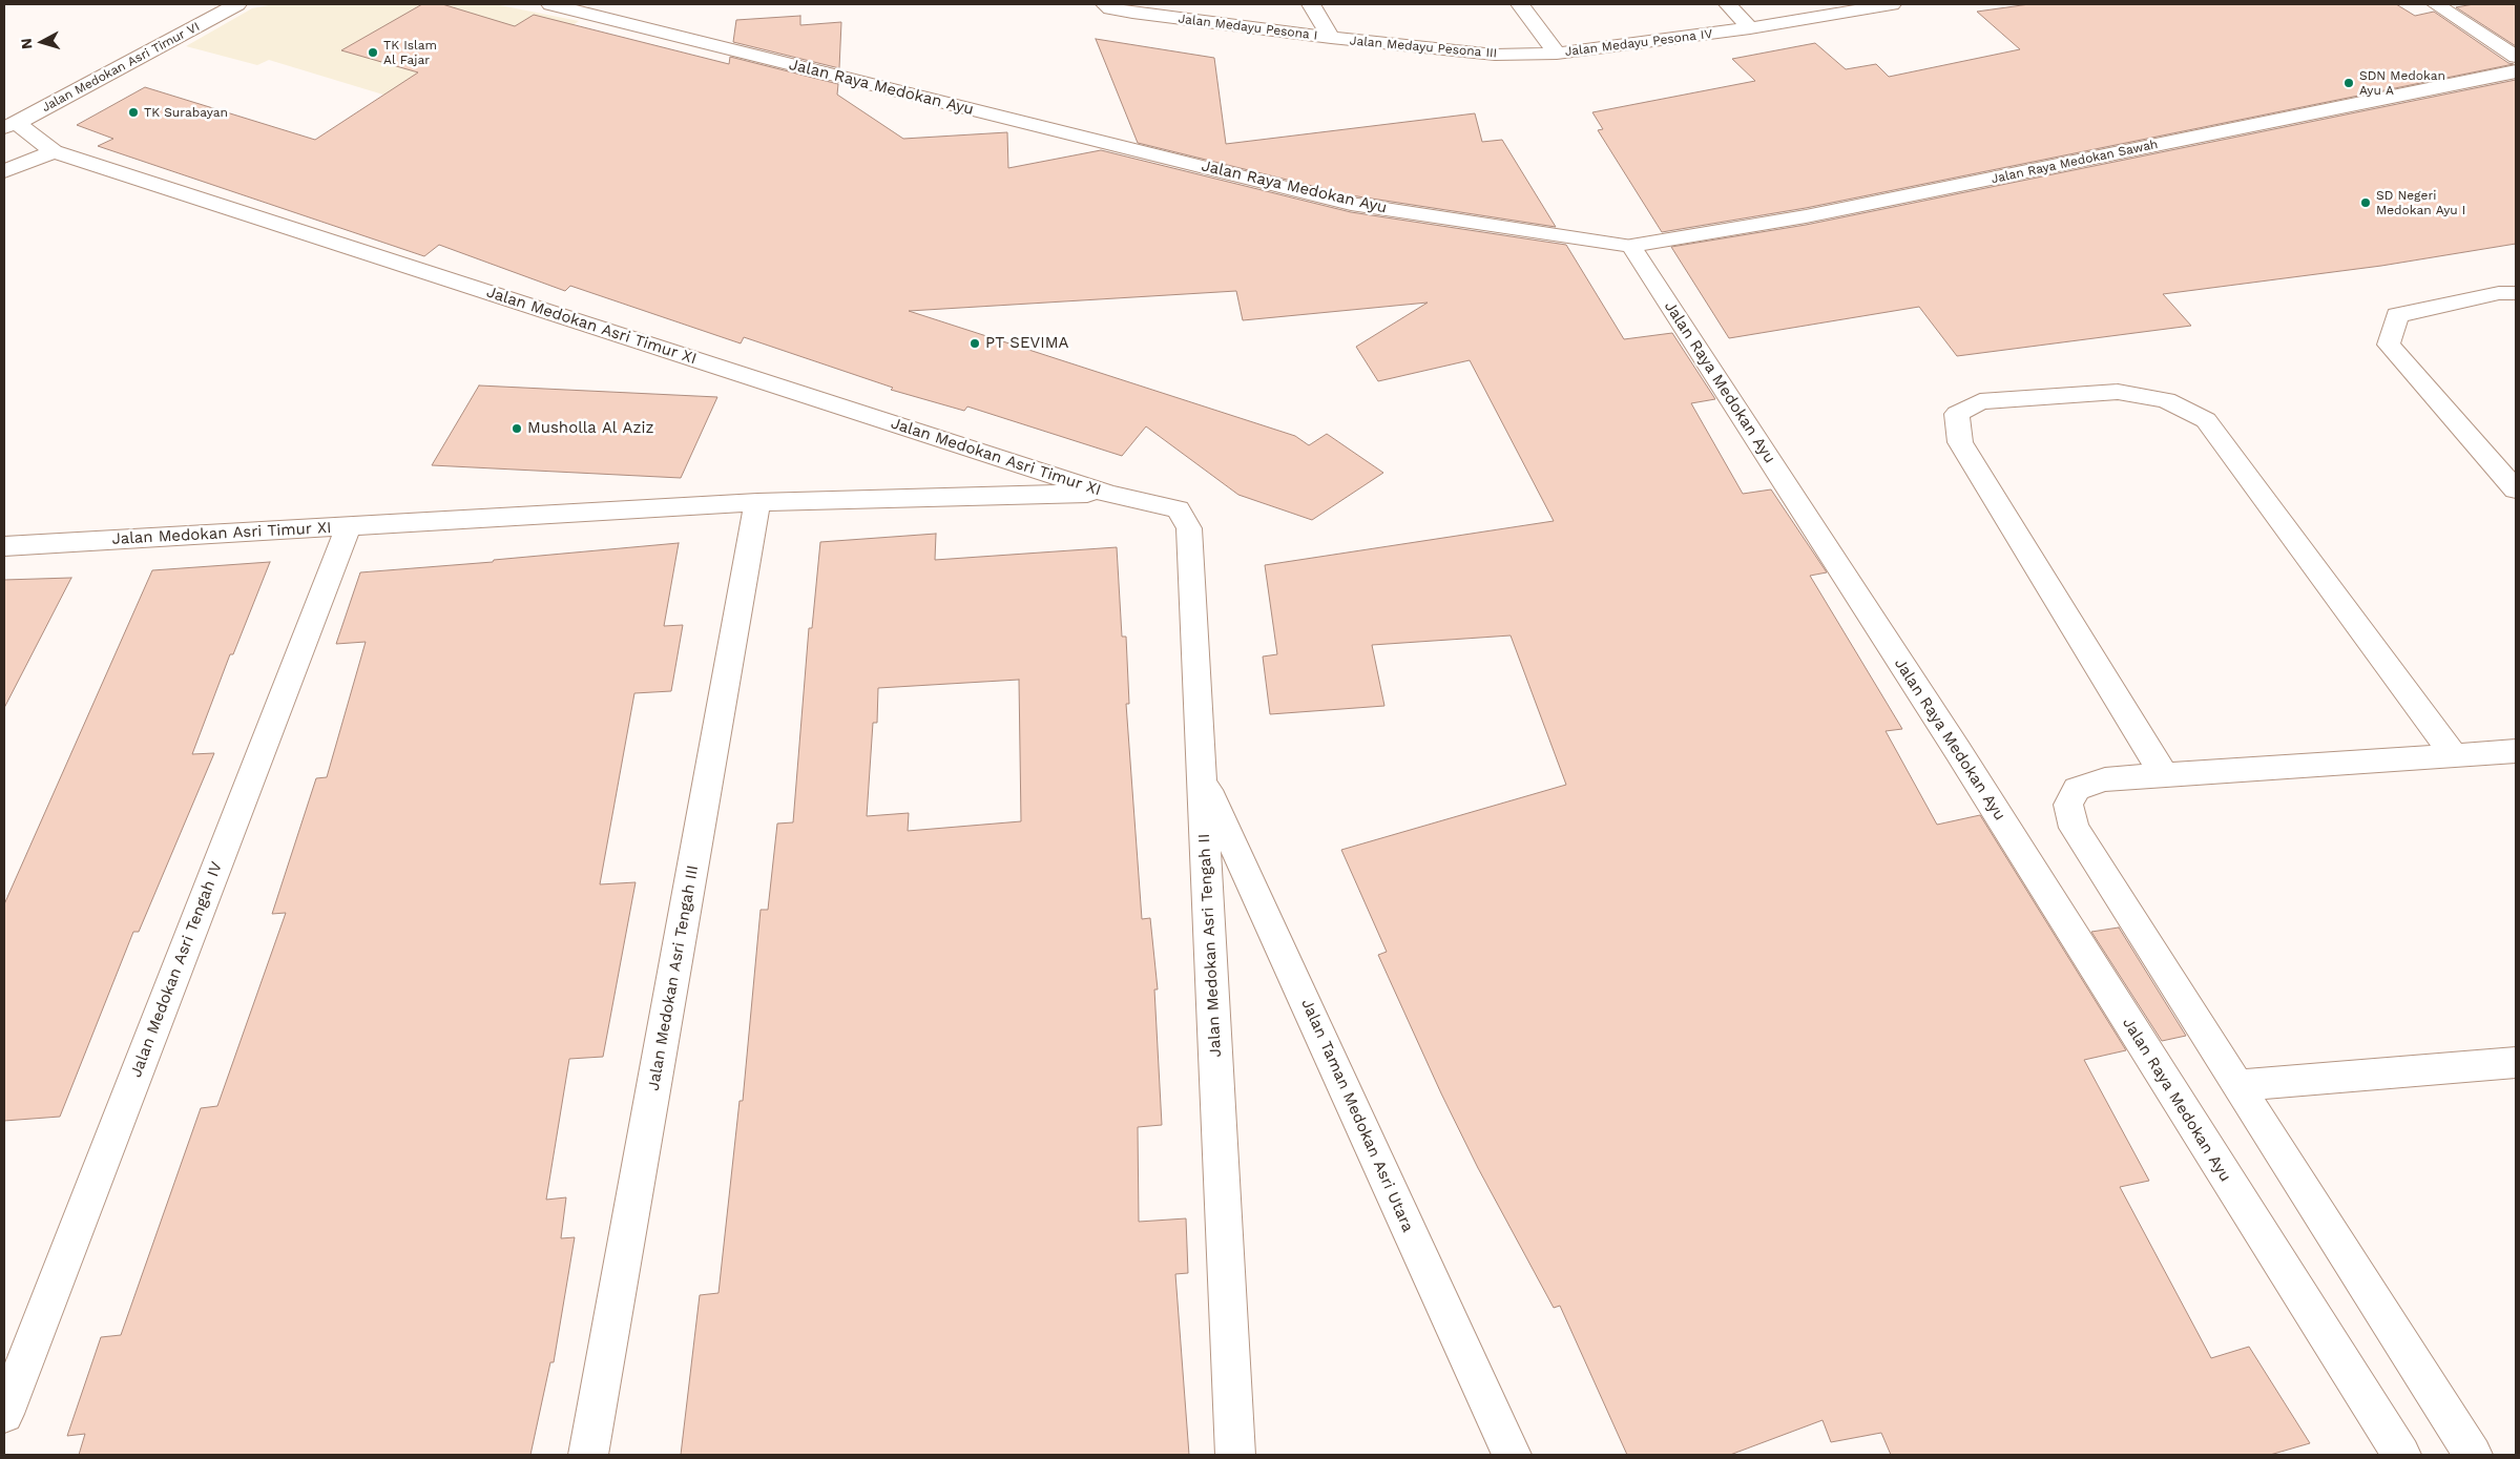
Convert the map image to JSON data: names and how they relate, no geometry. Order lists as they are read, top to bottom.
{
  "streets": {
    "street": [
      "Jalan Medayu Pesona I",
      "Jalan Medayu Pesona IV",
      "Jalan Medayu Pesona III",
      "Jalan Medokan Asri Timur VI",
      "Jalan Raya Medokan Ayu",
      "Jalan Raya Medokan Sawah",
      "Jalan Medokan Asri Timur XI",
      "Jalan Medokan Asri Tengah II",
      "Jalan Medokan Asri Tengah IV",
      "Jalan Medokan Asri Tengah III",
      "Jalan Taman Medokan Asri Utara"
    ]
  },
  "crossings": [
    ["Jalan Medayu Pesona I", "Jalan Medayu Pesona III"],
    ["Jalan Medayu Pesona IV", "Jalan Medayu Pesona III"],
    ["Jalan Medokan Asri Timur VI", "Jalan Medokan Asri Timur XI"],
    ["Jalan Raya Medokan Ayu", "Jalan Raya Medokan Sawah"],
    ["Jalan Medokan Asri Timur XI", "Jalan Medokan Asri Tengah II"],
    ["Jalan Medokan Asri Timur XI", "Jalan Medokan Asri Tengah IV"],
    ["Jalan Medokan Asri Timur XI", "Jalan Medokan Asri Tengah III"],
    ["Jalan Medokan Asri Tengah II", "Jalan Taman Medokan Asri Utara"]
  ],
  "places": [
    "TK Islam Al Fajar",
    "SDN Medokan Ayu A",
    "TK Surabayan",
    "SD Negeri Medokan Ayu I",
    "PT SEVIMA",
    "Musholla Al Aziz"
  ],
  "north": "left"
}
